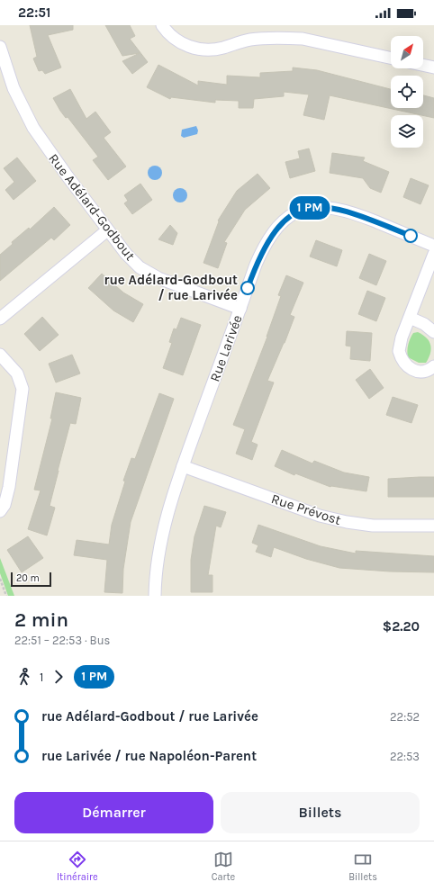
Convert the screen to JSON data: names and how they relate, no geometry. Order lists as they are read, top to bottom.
{
  "streets": {
    "street": ["Rue Adélard-Godbout", "Rue Larivée", "Rue Prévost"]
  },
  "crossings": [
    ["Rue Adélard-Godbout", "Rue Larivée"],
    ["Rue Larivée", "Rue Prévost"]
  ],
  "places": ["rue Adélard-Godbout / rue Larivée"],
  "scale_bar": "20 m",
  "north": "top right",
  "page": {
    "status": "22:51",
    "on_map": "1 PM",
    "scale": "20 m",
    "heading": ["2 min", "22:51 – 22:53 · Bus", "$2.20"],
    "legs": ["1", "1 PM"],
    "list": [
      {
        "name": "rue Adélard-Godbout / rue Larivée",
        "value": "22:52"
      },
      {
        "name": "rue Larivée / rue Napoléon-Parent",
        "value": "22:53"
      }
    ],
    "buttons": ["Démarrer", "Billets"],
    "tabs": ["Itinéraire", "Carte", "Billets"]
  }
}
